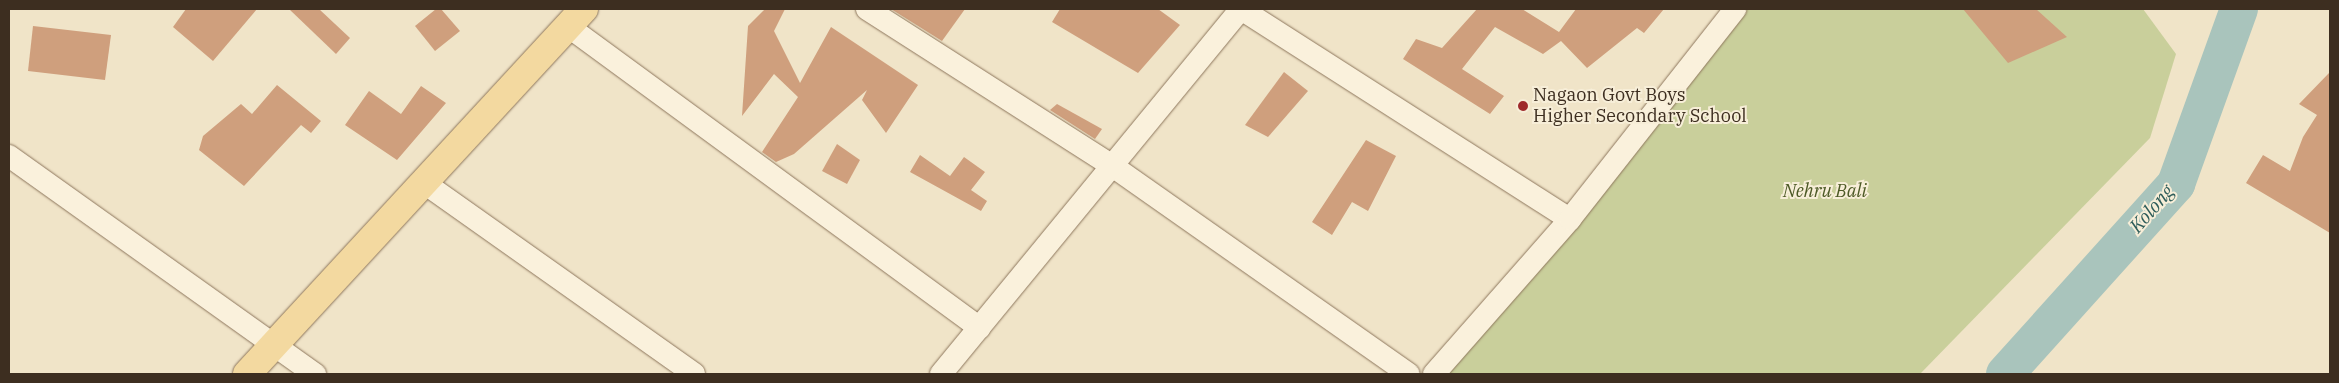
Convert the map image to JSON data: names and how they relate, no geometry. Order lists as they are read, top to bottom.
{
  "water": ["Kolong"],
  "parks": ["Nehru Bali"],
  "places": ["Nagaon Govt Boys Higher Secondary School"]
}
